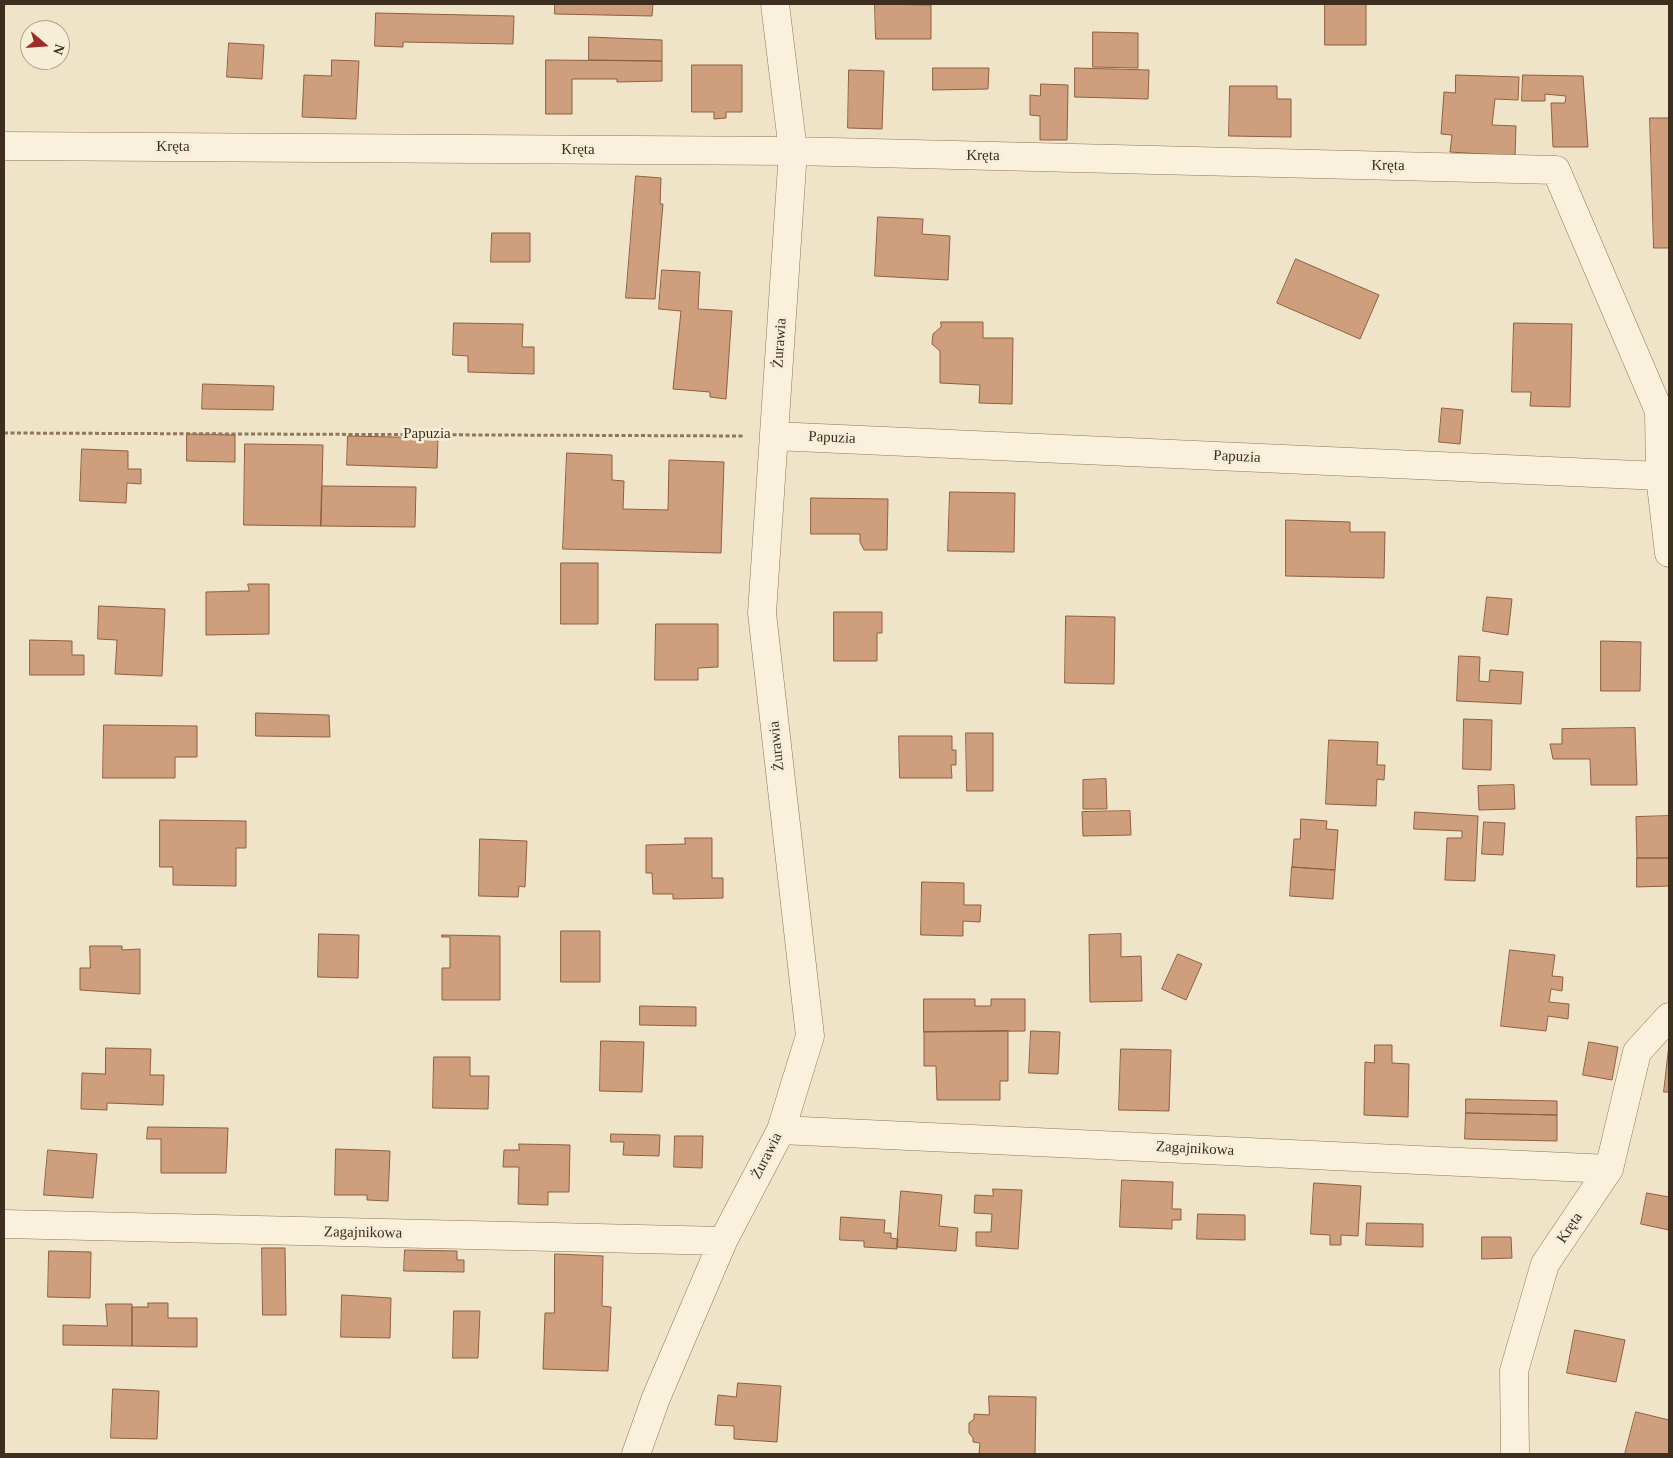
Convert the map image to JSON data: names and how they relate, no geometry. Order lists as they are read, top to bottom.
{
  "streets": {
    "street": [
      "Kręta",
      "Żurawia",
      "Papuzia",
      "Zagajnikowa"
    ]
  },
  "crossings": [
    ["Kręta", "Żurawia"],
    ["Kręta", "Papuzia"],
    ["Kręta", "Zagajnikowa"],
    ["Żurawia", "Papuzia"],
    ["Żurawia", "Zagajnikowa"]
  ],
  "north": "right"
}
